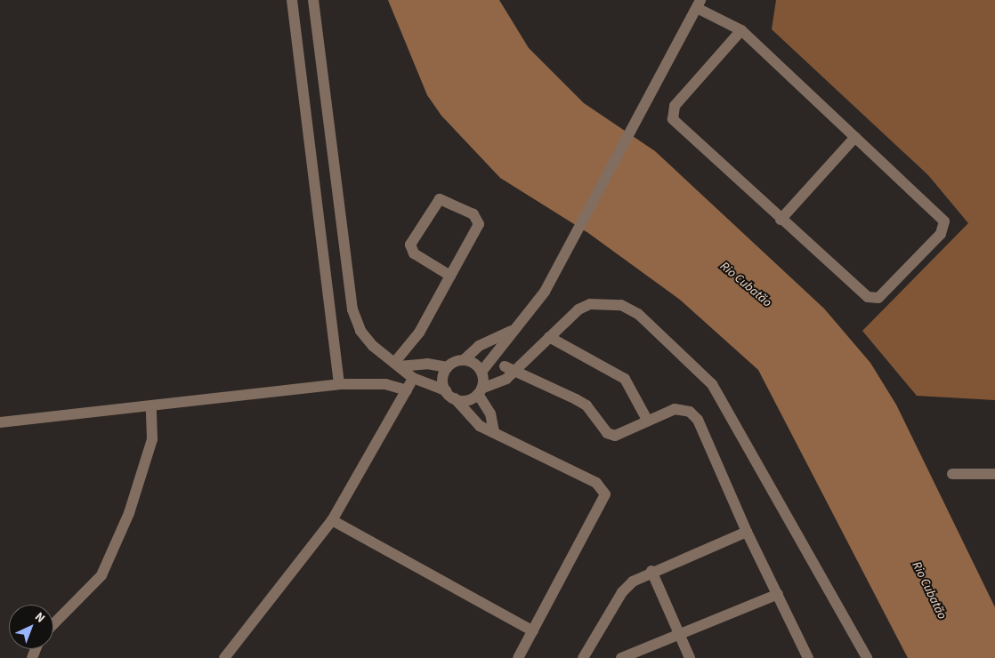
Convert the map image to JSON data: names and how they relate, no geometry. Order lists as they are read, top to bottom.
{
  "water": ["Rio Cubatão"],
  "north": "top right"
}
